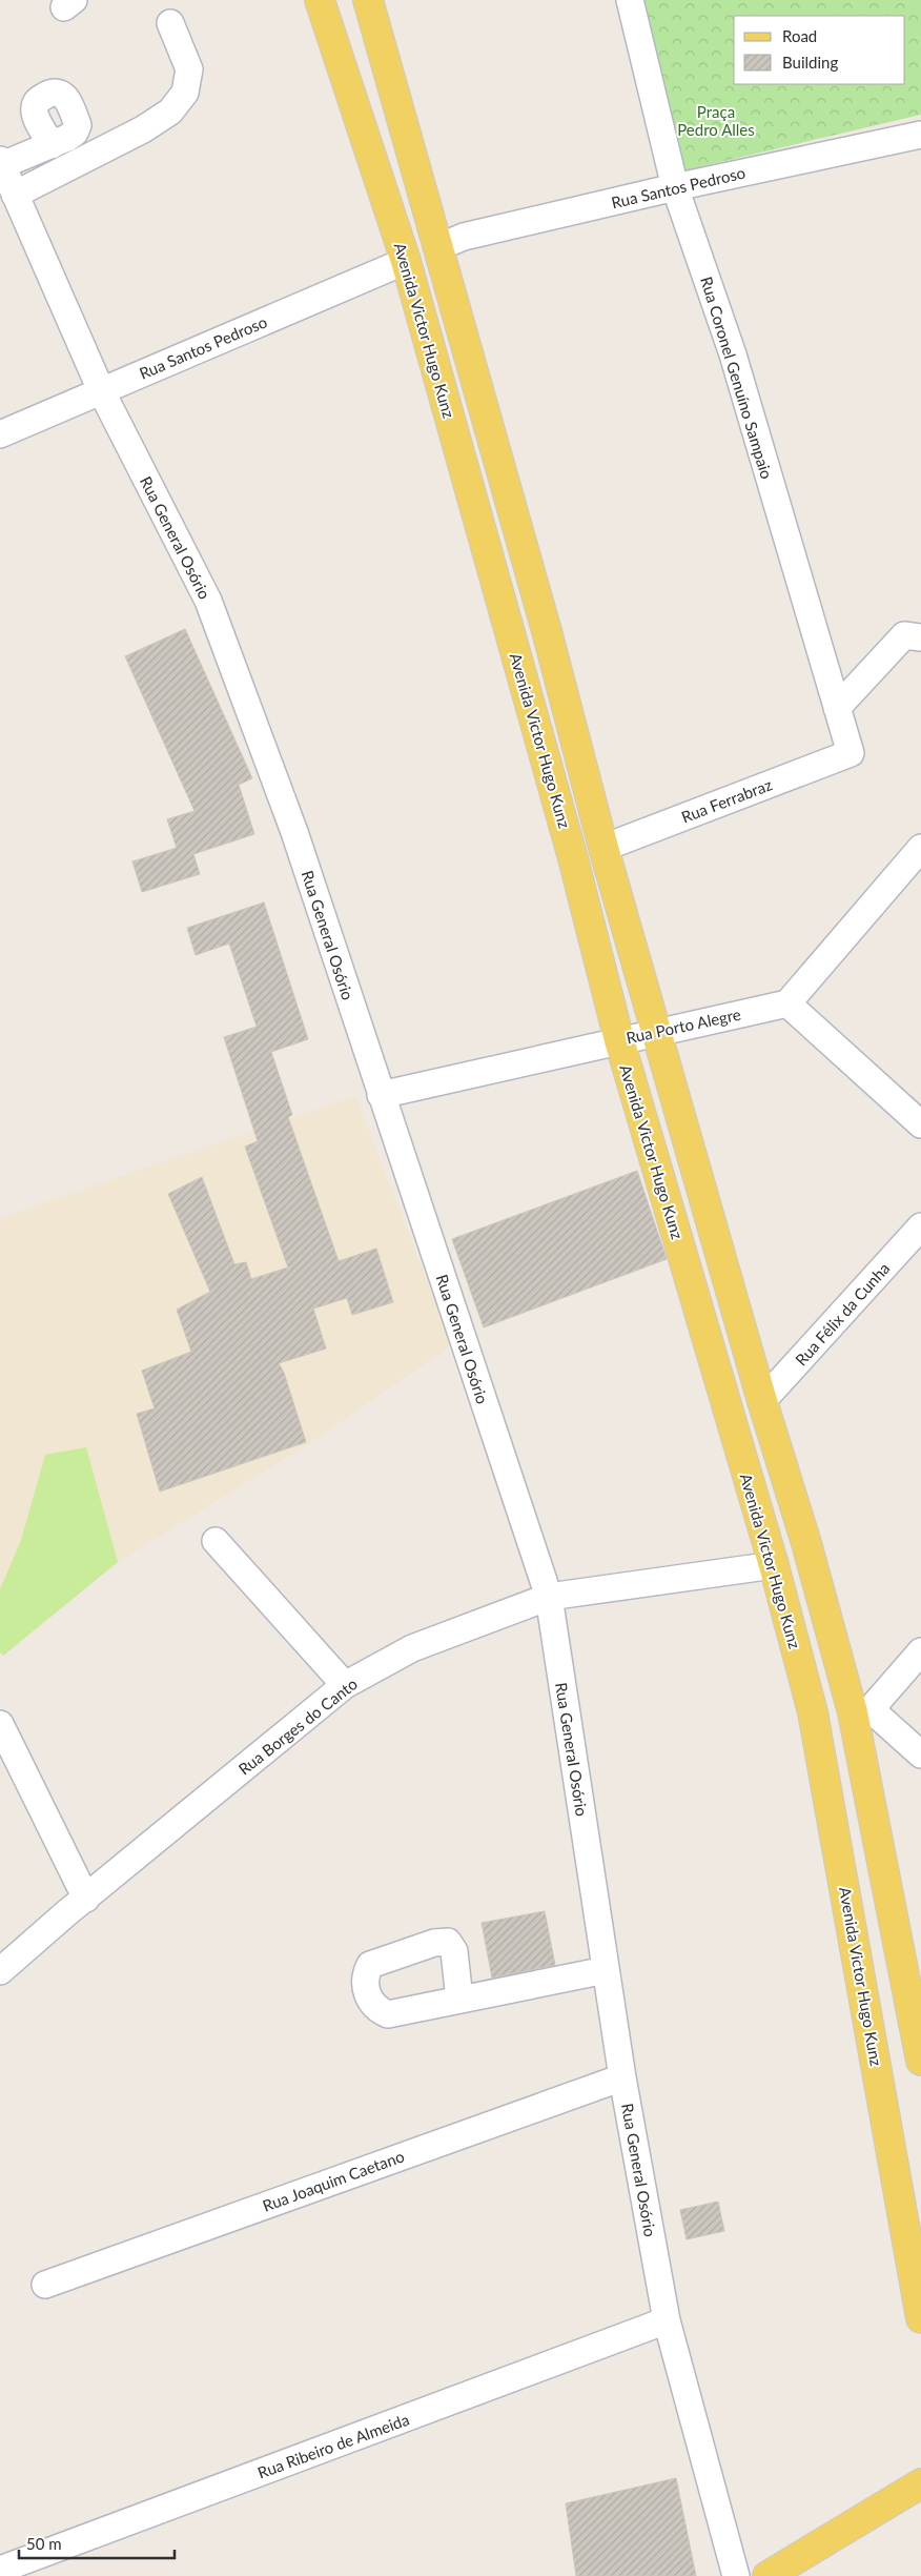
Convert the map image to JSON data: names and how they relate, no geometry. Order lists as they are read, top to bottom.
{
  "streets": {
    "main road": ["Avenida Victor Hugo Kunz"],
    "street": [
      "Rua Santos Pedroso",
      "Rua Coronel Genuíno Sampaio",
      "Rua General Osório",
      "Rua Ferrabraz",
      "Rua Porto Alegre",
      "Rua Félix da Cunha",
      "Rua Borges do Canto",
      "Rua Joaquim Caetano",
      "Rua Ribeiro de Almeida"
    ]
  },
  "crossings": [
    ["Rua Santos Pedroso", "Avenida Victor Hugo Kunz"],
    ["Rua Santos Pedroso", "Rua Coronel Genuíno Sampaio"],
    ["Rua Santos Pedroso", "Rua General Osório"],
    ["Avenida Victor Hugo Kunz", "Rua Ferrabraz"],
    ["Avenida Victor Hugo Kunz", "Rua Porto Alegre"],
    ["Avenida Victor Hugo Kunz", "Rua Félix da Cunha"],
    ["Avenida Victor Hugo Kunz", "Rua Borges do Canto"],
    ["Rua Coronel Genuíno Sampaio", "Rua Ferrabraz"],
    ["Rua General Osório", "Rua Porto Alegre"],
    ["Rua General Osório", "Rua Borges do Canto"],
    ["Rua General Osório", "Rua Joaquim Caetano"],
    ["Rua General Osório", "Rua Ribeiro de Almeida"]
  ],
  "parks": ["Praça Pedro Alles"],
  "legend": ["Road", "Building"],
  "scale_bar": "50 m"
}
